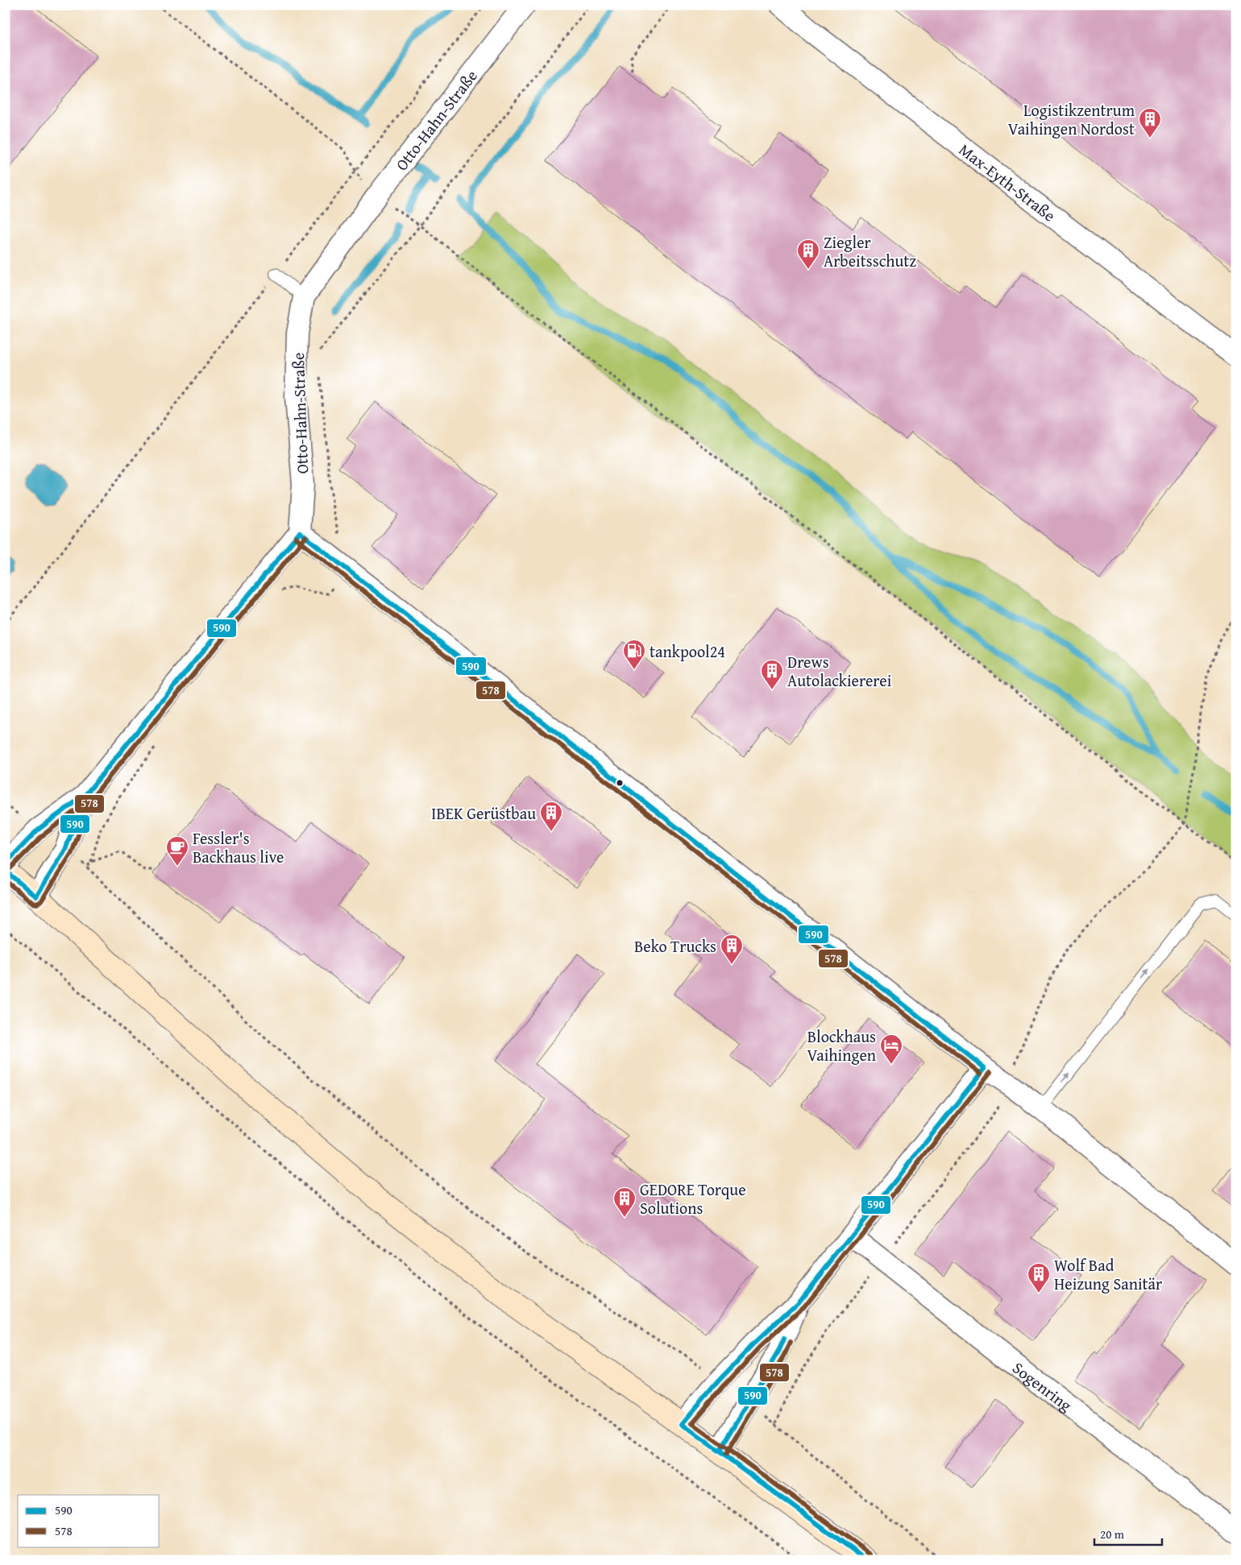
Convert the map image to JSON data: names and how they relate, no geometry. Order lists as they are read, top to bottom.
{
  "streets": {
    "street": ["Otto-Hahn-Straße", "Max-Eyth-Straße", "Sogenring"]
  },
  "places": {
    "building": [
      "Logistikzentrum Vaihingen Nordost",
      "Ziegler Arbeitsschutz",
      "Drews Autolackiererei",
      "IBEK Gerüstbau",
      "Beko Trucks",
      "GEDORE Torque Solutions",
      "Wolf Bad Heizung Sanitär"
    ],
    "fuel station": ["tankpool24"],
    "cafe": ["Fessler's Backhaus live"],
    "hotel": ["Blockhaus Vaihingen"]
  },
  "lines": ["transit line 590", "transit line 578"],
  "legend": ["590", "578"],
  "scale_bar": "20 m"
}
